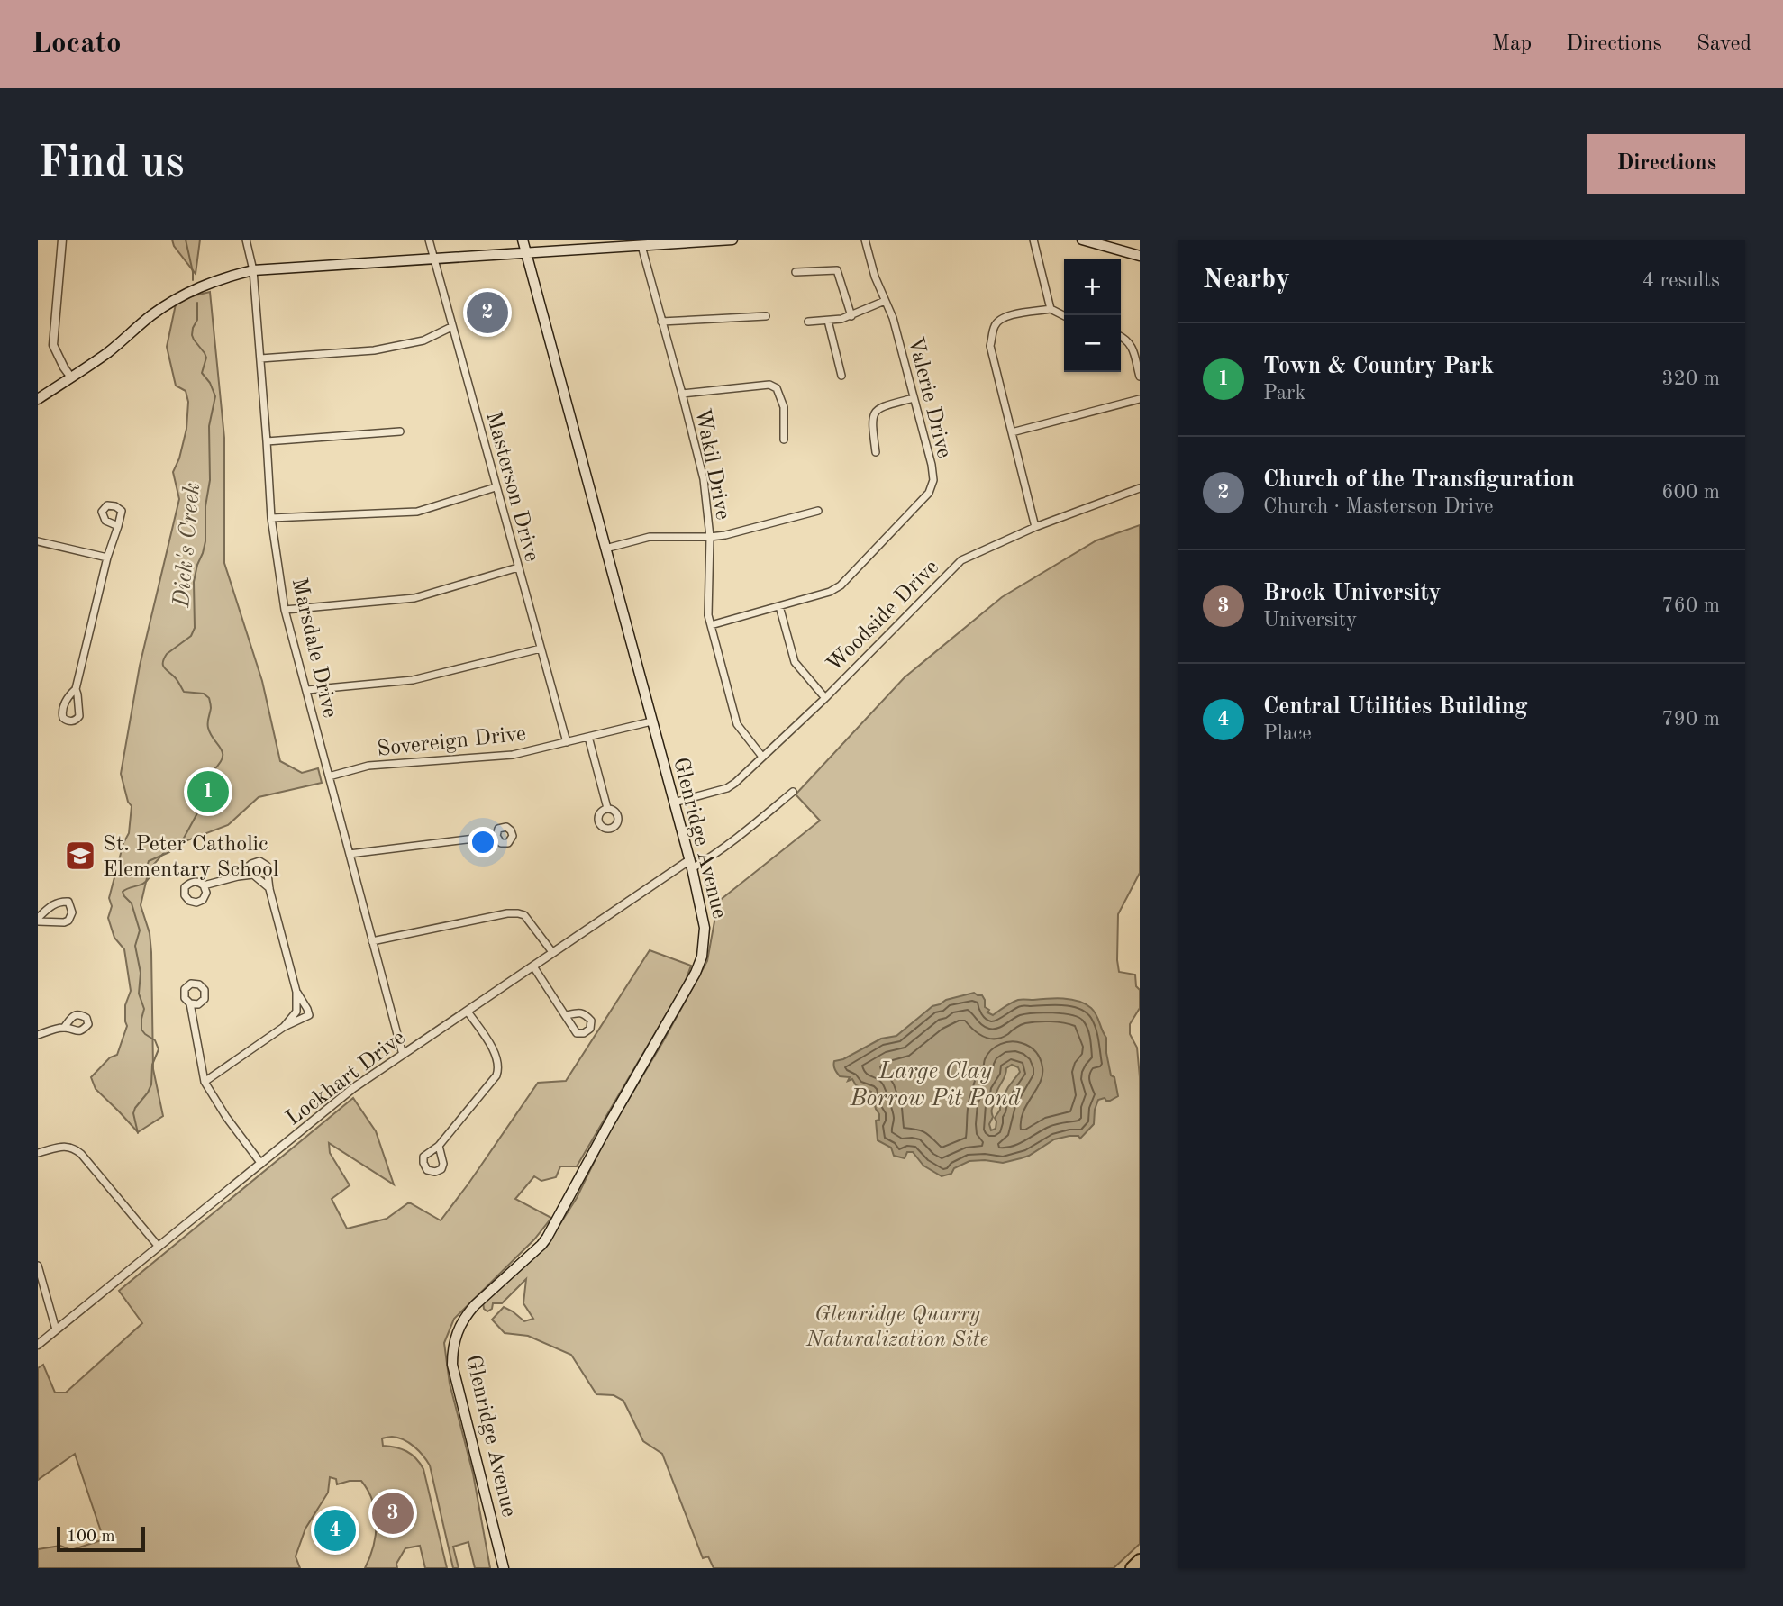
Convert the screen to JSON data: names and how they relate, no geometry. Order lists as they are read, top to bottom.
{
  "streets": {
    "main road": ["Glenridge Avenue"],
    "street": [
      "Valerie Drive",
      "Wakil Drive",
      "Masterson Drive",
      "Woodside Drive",
      "Marsdale Drive",
      "Sovereign Drive",
      "Lockhart Drive"
    ]
  },
  "crossings": [
    ["Valerie Drive", "Wakil Drive"],
    ["Wakil Drive", "Woodside Drive"],
    ["Masterson Drive", "Sovereign Drive"],
    ["Woodside Drive", "Glenridge Avenue"],
    ["Marsdale Drive", "Sovereign Drive"],
    ["Marsdale Drive", "Lockhart Drive"],
    ["Sovereign Drive", "Glenridge Avenue"],
    ["Glenridge Avenue", "Lockhart Drive"]
  ],
  "water": ["Dick's Creek", "Large Clay Borrow Pit Pond"],
  "parks": ["Glenridge Quarry Naturalization Site"],
  "places": {
    "school or university": ["St. Peter Catholic Elementary School"]
  },
  "scale_bar": "100 m",
  "page": {
    "header": "Locato",
    "nav": ["Map", "Directions", "Saved"],
    "buttons": "Directions",
    "title": "Find us",
    "heading": ["Nearby", "4 results"],
    "map_buttons": ["+", "−"],
    "pins": [
      "2",
      "1",
      "3",
      "4"
    ],
    "list": [
      {
        "mark": "1",
        "name": "Town & Country Park",
        "note": "Park",
        "value": "320 m"
      },
      {
        "mark": "2",
        "name": "Church of the Transfiguration",
        "note": "Church · Masterson Drive",
        "value": "600 m"
      },
      {
        "mark": "3",
        "name": "Brock University",
        "note": "University",
        "value": "760 m"
      },
      {
        "mark": "4",
        "name": "Central Utilities Building",
        "note": "Place",
        "value": "790 m"
      }
    ],
    "scale": "100 m"
  }
}
